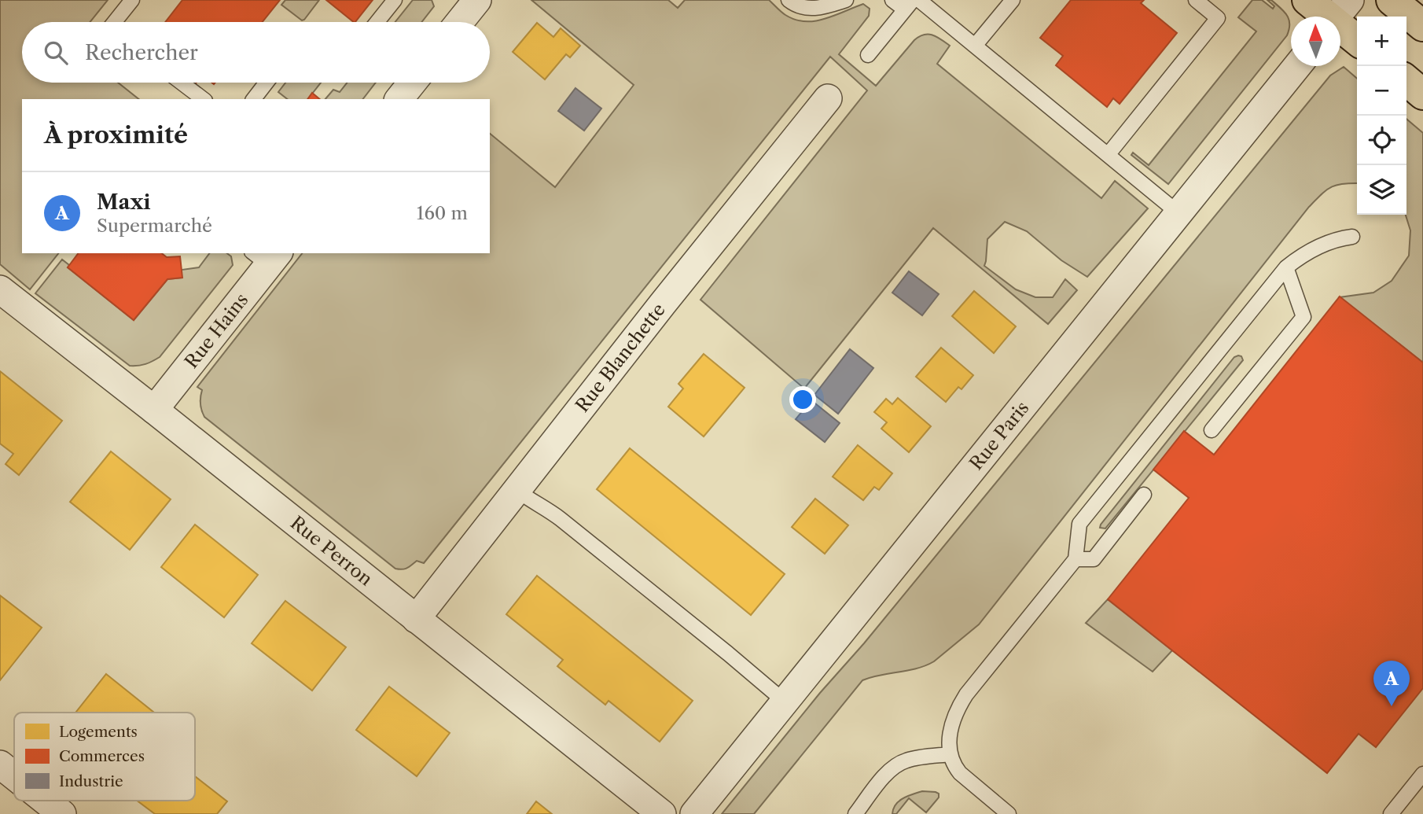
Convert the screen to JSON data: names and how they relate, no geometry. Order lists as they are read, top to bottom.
{
  "streets": {
    "street": [
      "Rue Hains",
      "Rue Blanchette",
      "Rue Paris",
      "Rue Perron"
    ]
  },
  "crossings": [
    ["Rue Hains", "Rue Perron"],
    ["Rue Blanchette", "Rue Perron"]
  ],
  "legend": ["Logements", "Commerces", "Industrie"],
  "north": "top",
  "page": {
    "map_buttons": ["+", "−"],
    "search": "Rechercher",
    "heading": "À proximité",
    "list": [
      {
        "mark": "A",
        "name": "Maxi",
        "note": "Supermarché",
        "value": "160 m"
      }
    ],
    "pins": "A"
  }
}
